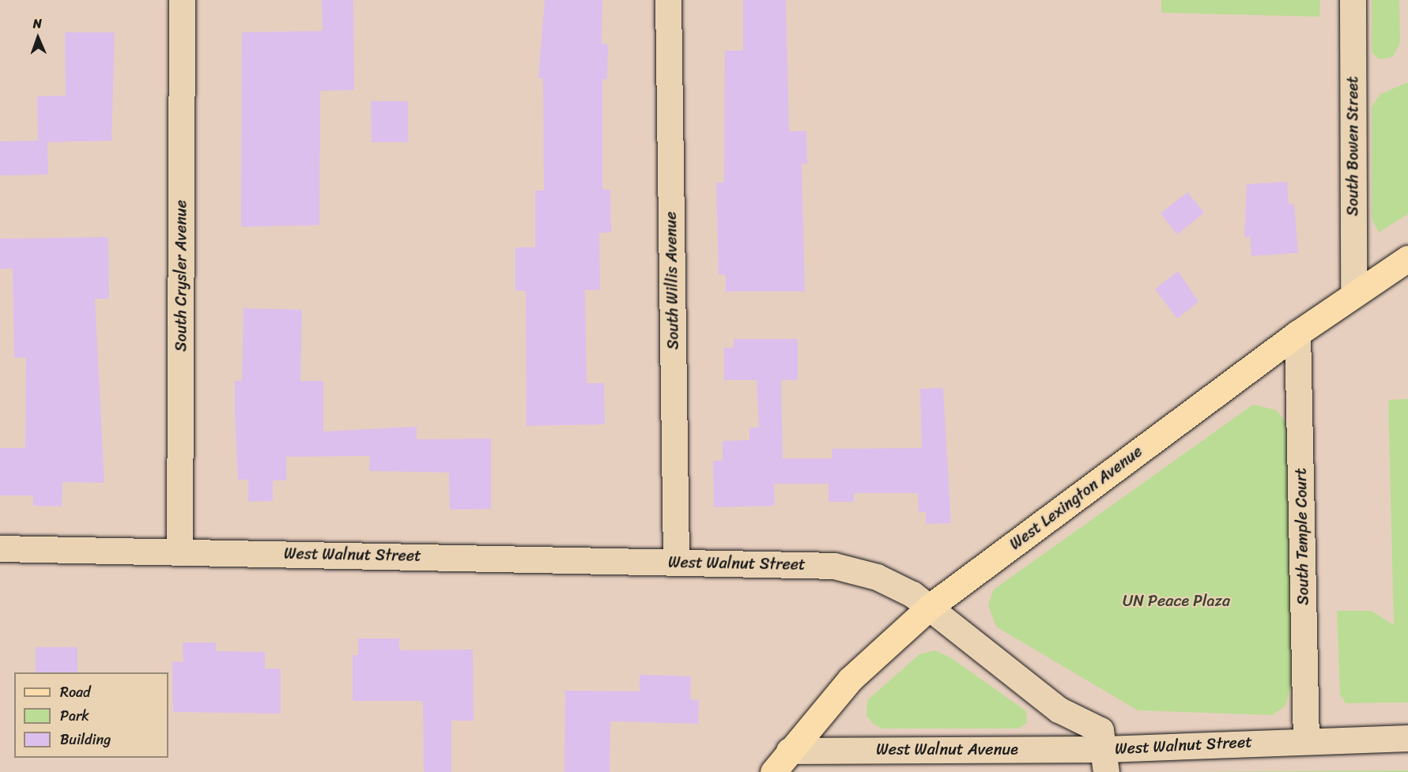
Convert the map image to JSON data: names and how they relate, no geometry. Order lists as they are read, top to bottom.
{
  "streets": {
    "main road": ["West Lexington Avenue"],
    "street": [
      "South Bowen Street",
      "South Crysler Avenue",
      "South Willis Avenue",
      "South Temple Court",
      "West Walnut Street",
      "West Walnut Avenue"
    ]
  },
  "crossings": [
    ["South Bowen Street", "West Lexington Avenue"],
    ["South Crysler Avenue", "West Walnut Street"],
    ["South Willis Avenue", "West Walnut Street"],
    ["West Lexington Avenue", "South Temple Court"],
    ["West Lexington Avenue", "West Walnut Street"],
    ["West Lexington Avenue", "West Walnut Avenue"],
    ["South Temple Court", "West Walnut Street"],
    ["West Walnut Street", "West Walnut Avenue"]
  ],
  "parks": ["UN Peace Plaza"],
  "legend": ["Road", "Park", "Building"],
  "north": "top"
}
